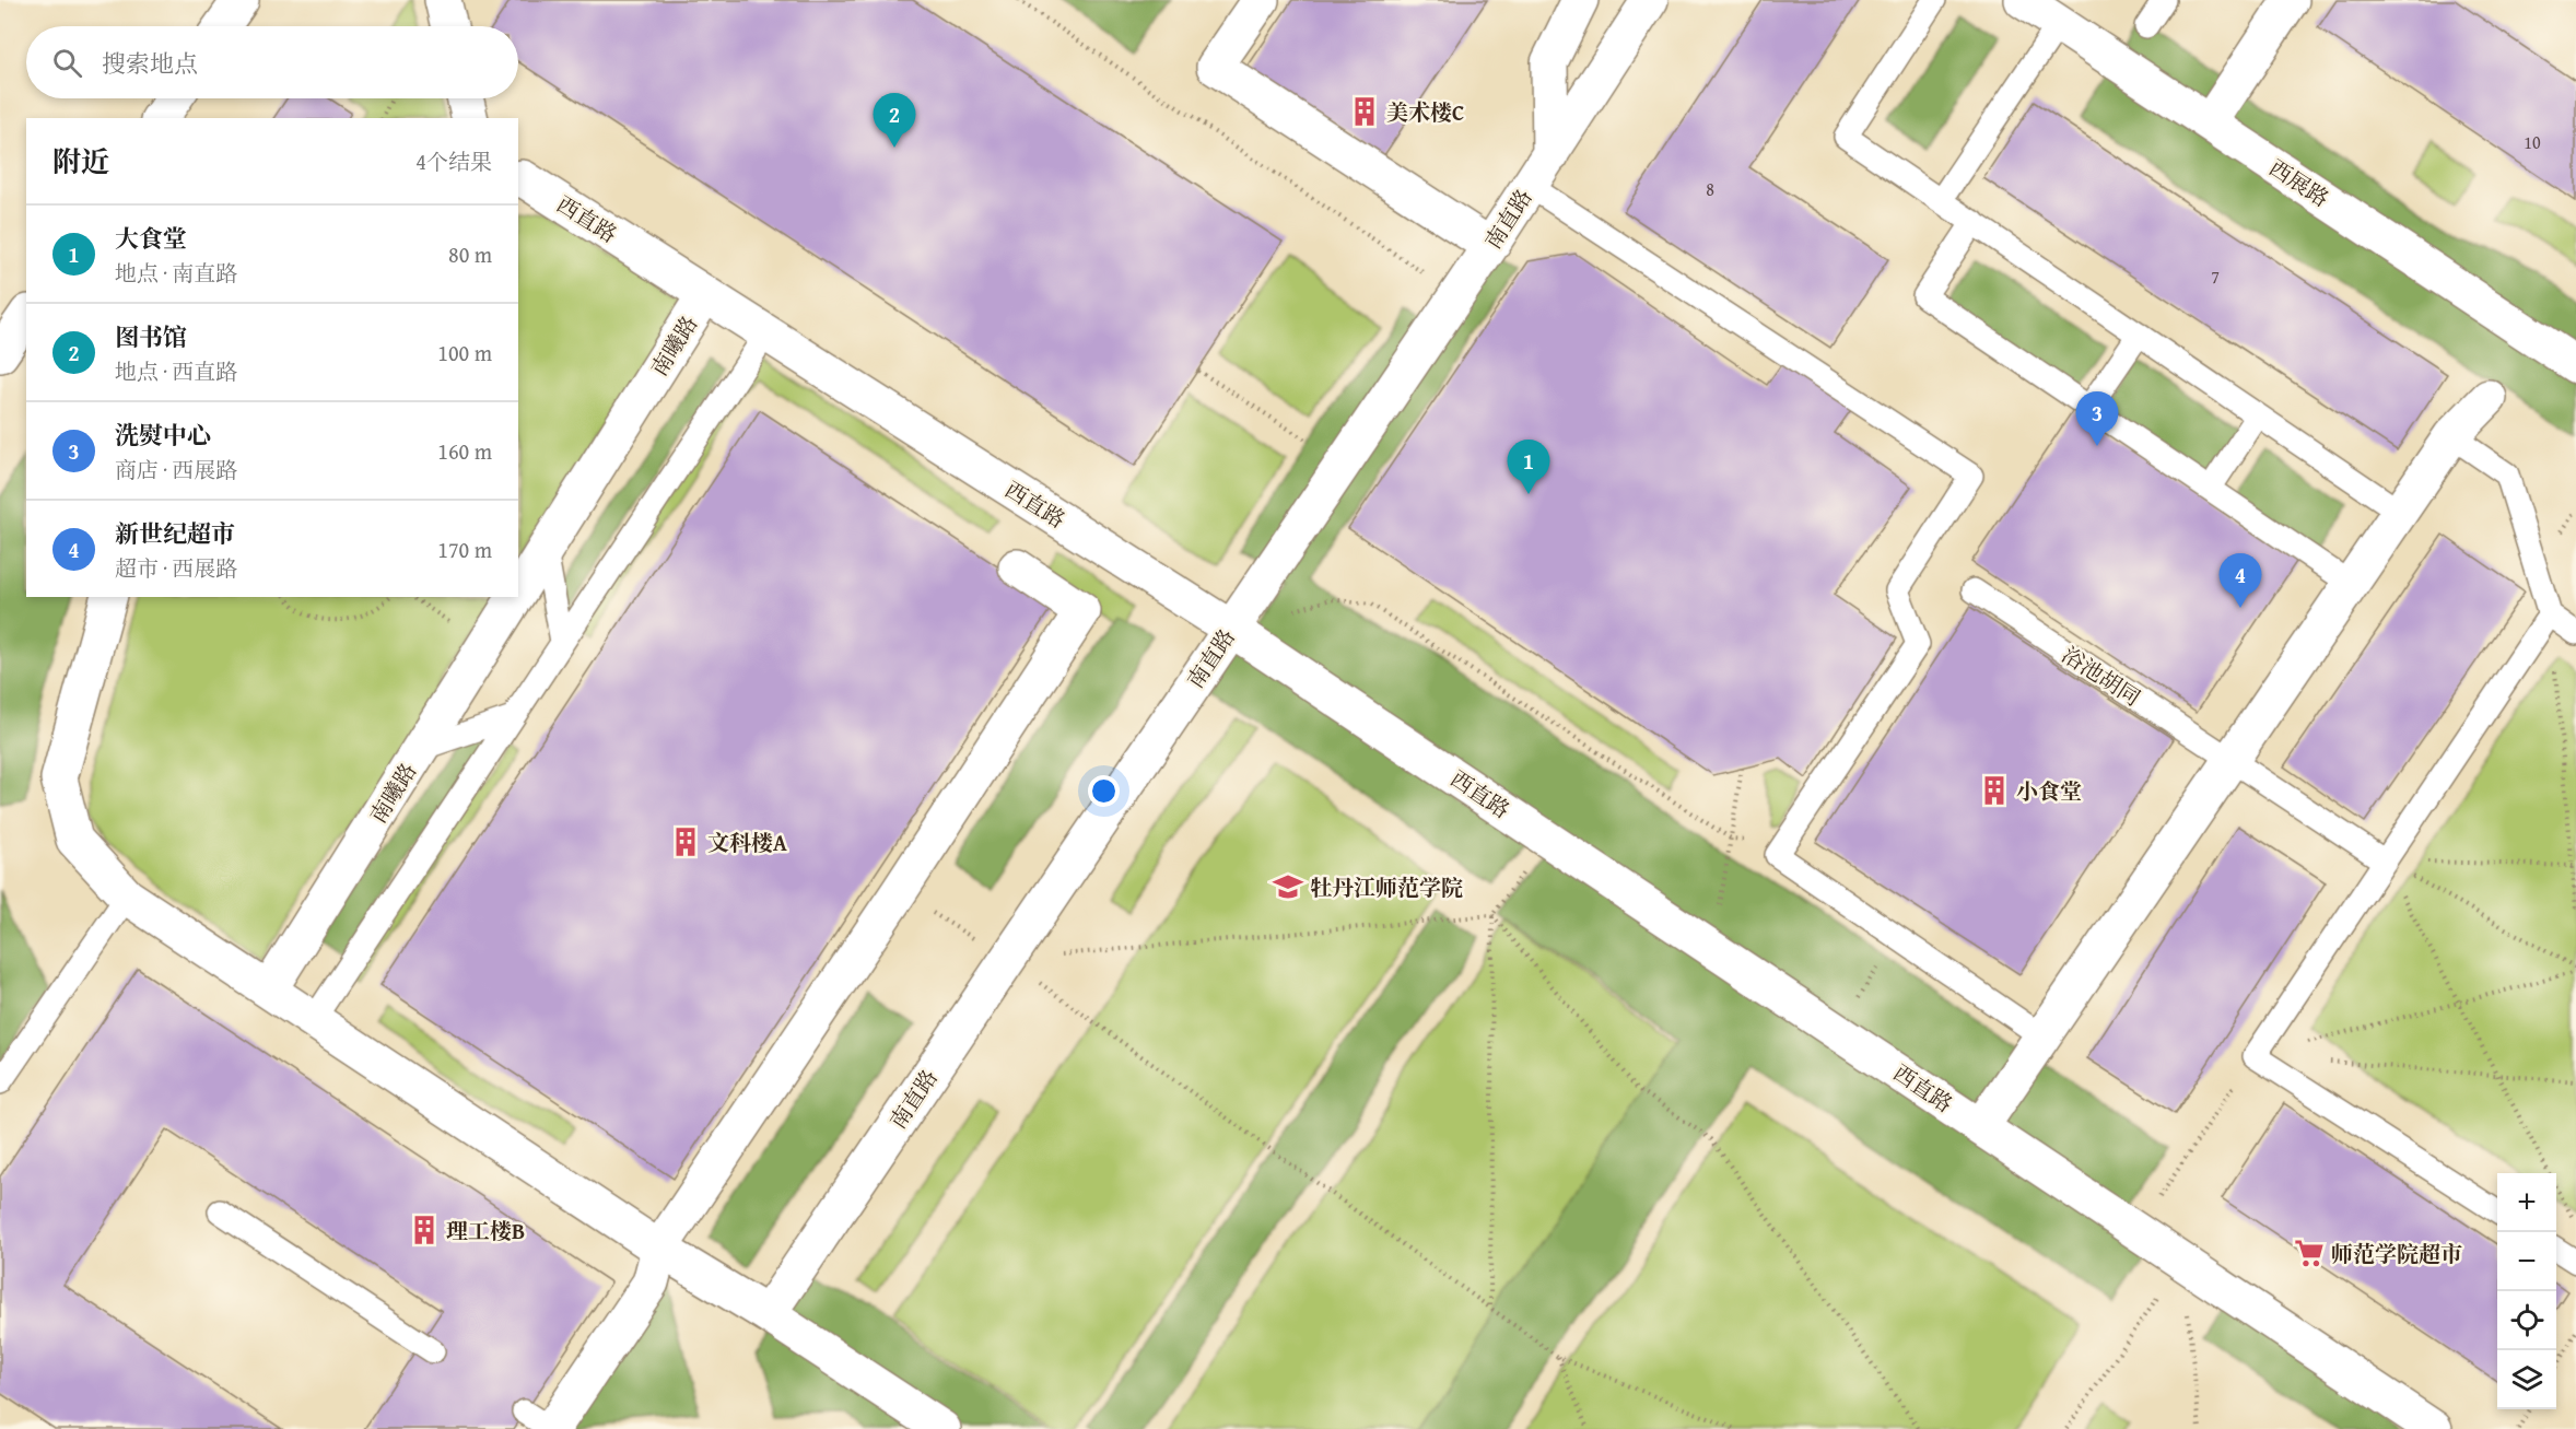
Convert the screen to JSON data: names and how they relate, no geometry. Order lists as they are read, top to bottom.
{
  "streets": {
    "street": [
      "西展路",
      "西直路",
      "南直路",
      "南曦路"
    ],
    "lane": ["浴池胡同"]
  },
  "crossings": [
    ["西直路", "南直路"],
    ["西直路", "南曦路"]
  ],
  "places": {
    "building": [
      "美术楼C",
      "小食堂",
      "文科楼A",
      "理工楼B"
    ],
    "school or university": ["牡丹江师范学院"],
    "supermarket": ["师范学院超市"]
  },
  "house_numbers": ["10", "8", "7"],
  "page": {
    "search": "搜索地点",
    "pins": [
      "2",
      "3",
      "1",
      "4"
    ],
    "heading": ["附近", "4个结果"],
    "list": [
      {
        "mark": "1",
        "name": "大食堂",
        "note": "地点 · 南直路",
        "value": "80 m"
      },
      {
        "mark": "2",
        "name": "图书馆",
        "note": "地点 · 西直路",
        "value": "100 m"
      },
      {
        "mark": "3",
        "name": "洗熨中心",
        "note": "商店 · 西展路",
        "value": "160 m"
      },
      {
        "mark": "4",
        "name": "新世纪超市",
        "note": "超市 · 西展路",
        "value": "170 m"
      }
    ],
    "map_buttons": ["+", "−"]
  }
}
